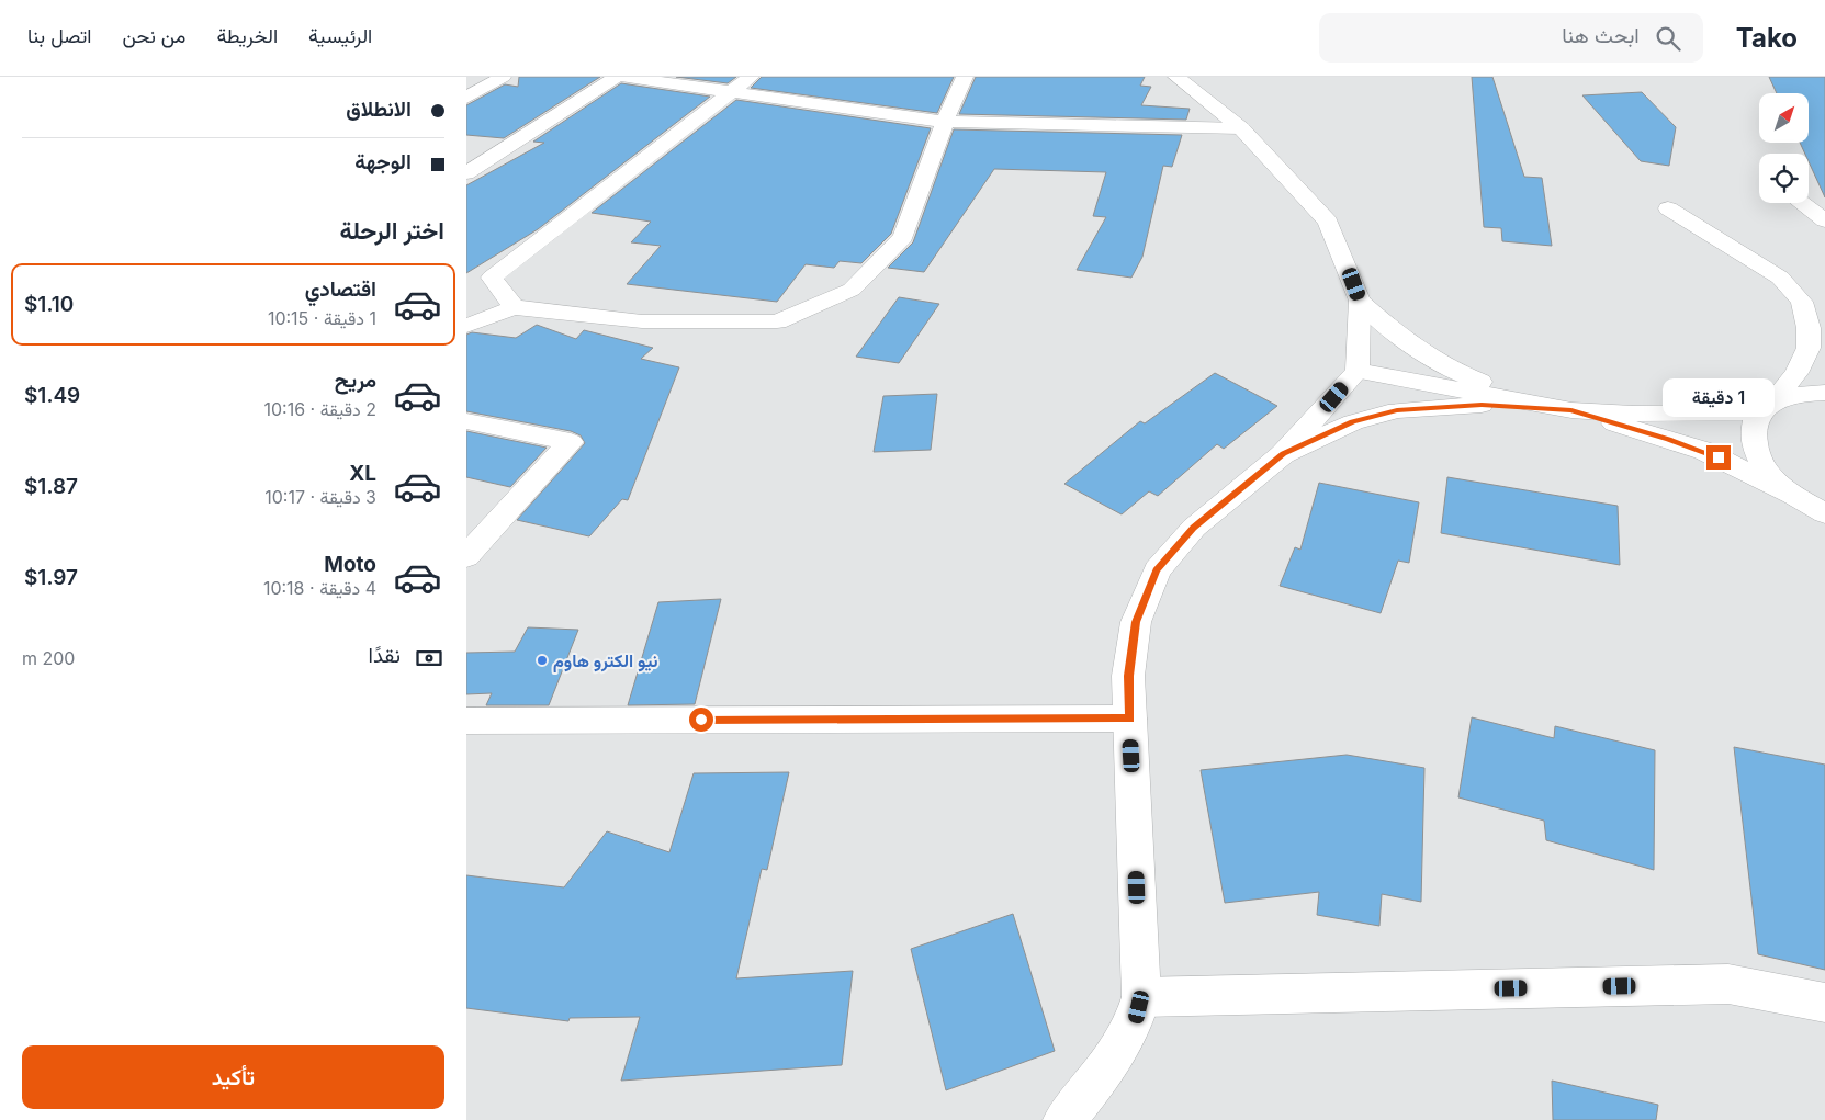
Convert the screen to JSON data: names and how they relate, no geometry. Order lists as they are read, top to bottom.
{
  "places": ["نيو الكترو هاوم"],
  "north": "top right",
  "page": {
    "header": "Tako",
    "search": "ابحث هنا",
    "nav": [
      "الرئيسية",
      "الخريطة",
      "من نحن",
      "اتصل بنا"
    ],
    "banner": ["الانطلاق", "الوجهة"],
    "heading": "اختر الرحلة",
    "list": [
      {
        "name": "اقتصادي",
        "note": "1 دقيقة · 10:15",
        "value": "$1.10"
      },
      {
        "name": "مريح",
        "note": "2 دقيقة · 10:16",
        "value": "$1.49"
      },
      {
        "name": "XL",
        "note": "3 دقيقة · 10:17",
        "value": "$1.87"
      },
      {
        "name": "Moto",
        "note": "4 دقيقة · 10:18",
        "value": "$1.97"
      }
    ],
    "bubble": "1 دقيقة",
    "pay": ["نقدًا", "200 m"],
    "buttons": "تأكيد"
  }
}
